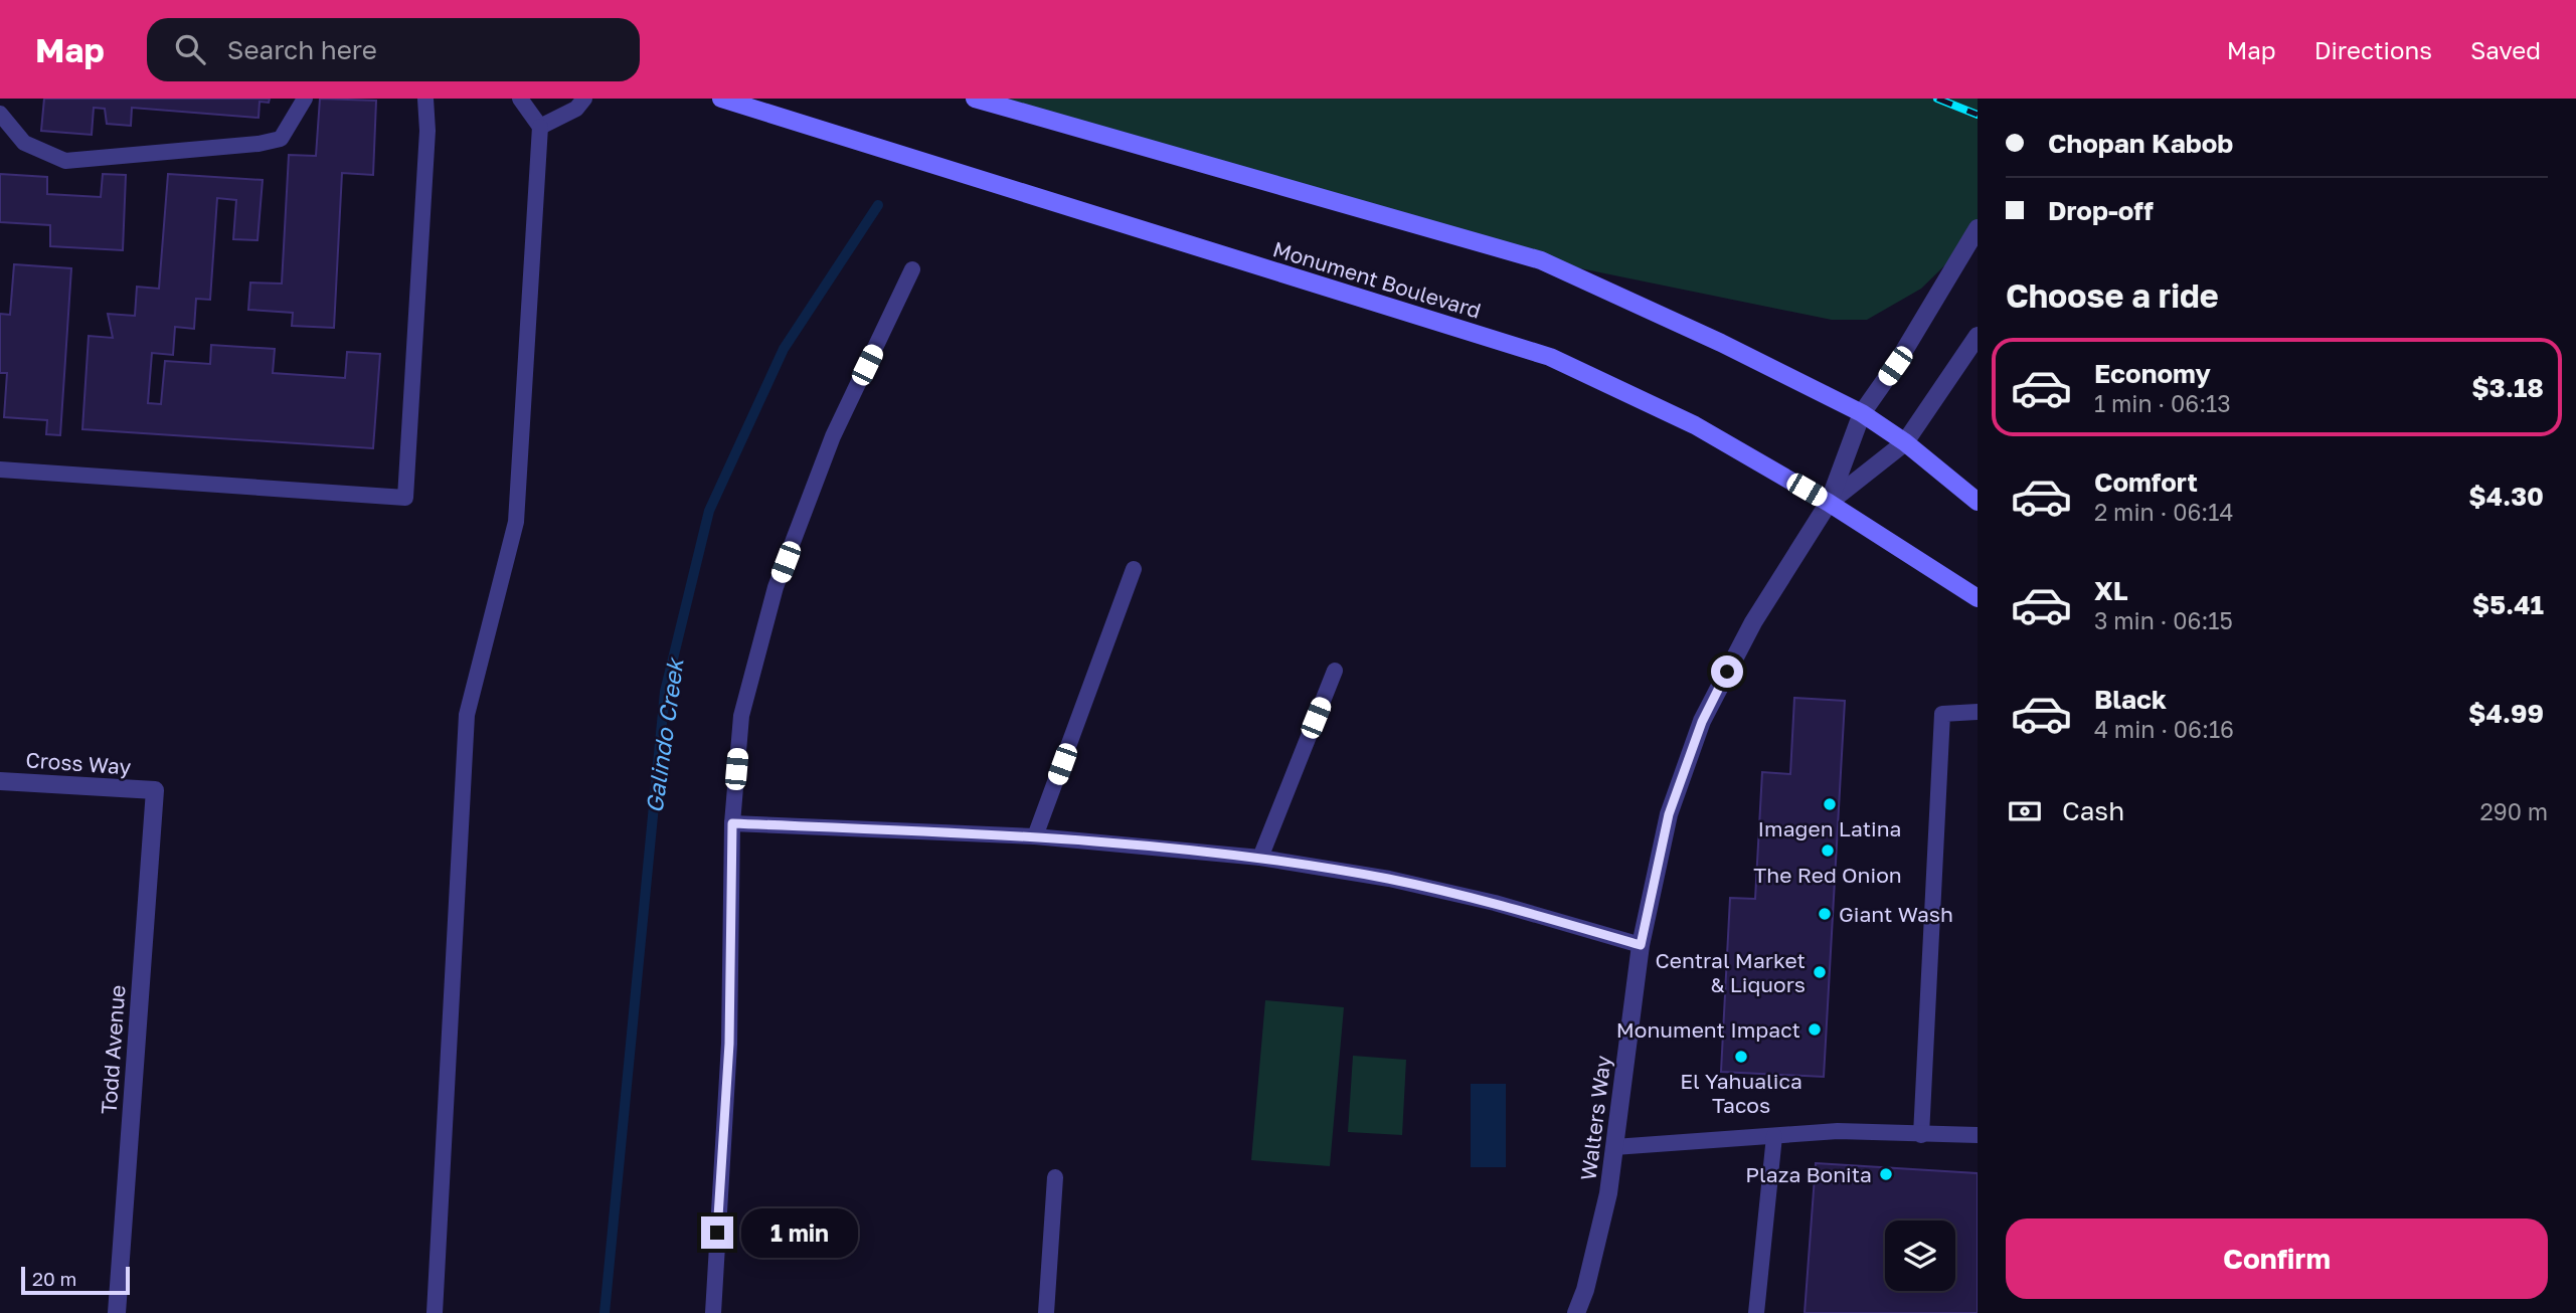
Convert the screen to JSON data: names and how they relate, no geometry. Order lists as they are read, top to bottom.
{
  "streets": {
    "main road": ["Monument Boulevard"],
    "street": ["Cross Way", "Todd Avenue", "Walters Way"]
  },
  "crossings": [
    ["Monument Boulevard", "Walters Way"],
    ["Cross Way", "Todd Avenue"]
  ],
  "water": ["Galindo Creek"],
  "places": [
    "Imagen Latina",
    "The Red Onion",
    "Giant Wash",
    "Central Market & Liquors",
    "Monument Impact",
    "El Yahualica Tacos",
    "Plaza Bonita"
  ],
  "scale_bar": "20 m",
  "page": {
    "header": "Map",
    "search": "Search here",
    "nav": ["Map", "Directions", "Saved"],
    "banner": ["Chopan Kabob", "Drop-off"],
    "heading": "Choose a ride",
    "list": [
      {
        "name": "Economy",
        "note": "1 min · 06:13",
        "value": "$3.18"
      },
      {
        "name": "Comfort",
        "note": "2 min · 06:14",
        "value": "$4.30"
      },
      {
        "name": "XL",
        "note": "3 min · 06:15",
        "value": "$5.41"
      },
      {
        "name": "Black",
        "note": "4 min · 06:16",
        "value": "$4.99"
      }
    ],
    "pay": ["Cash", "290 m"],
    "buttons": "Confirm",
    "bubble": "1 min",
    "scale": "20 m"
  }
}
